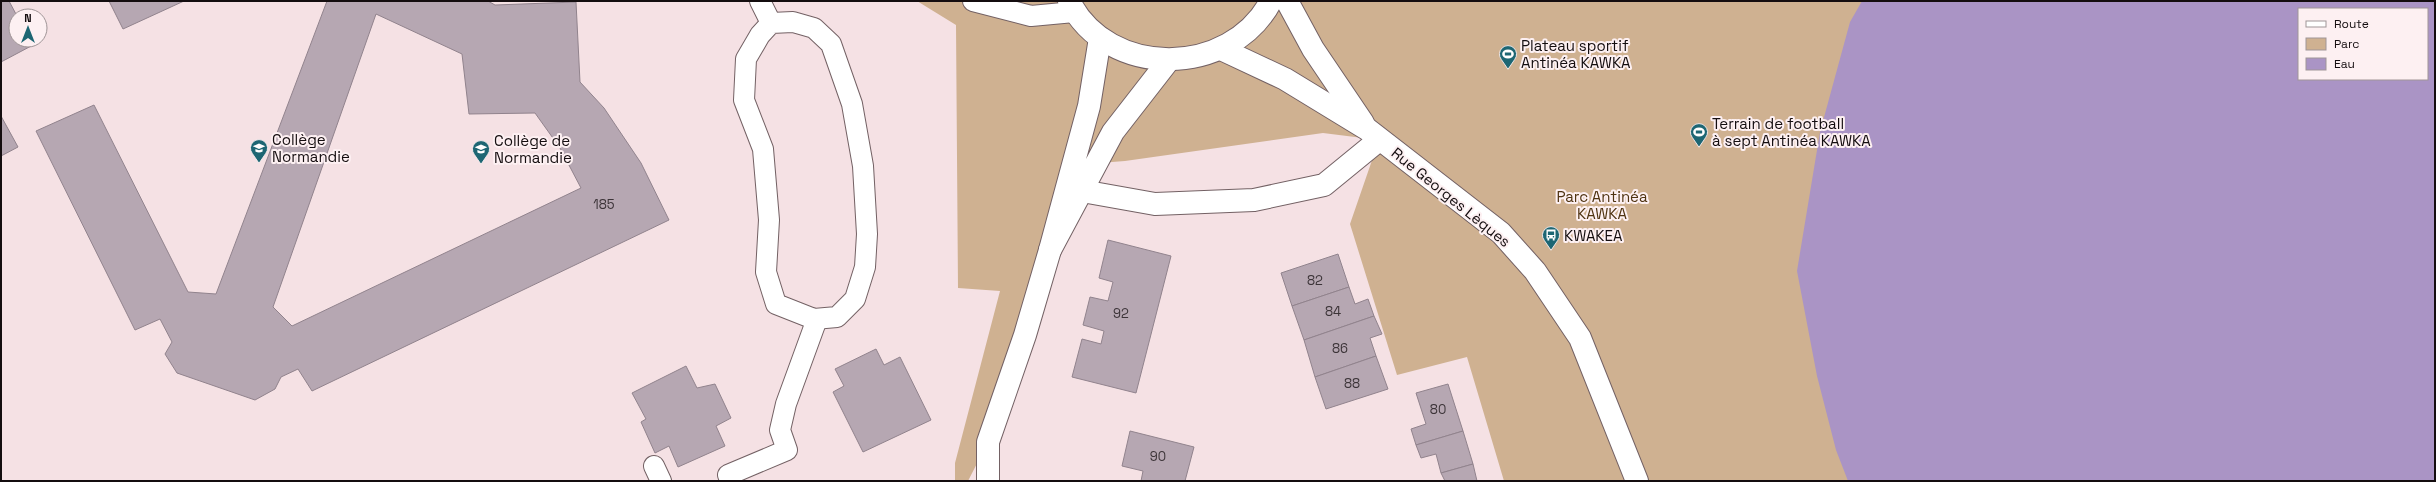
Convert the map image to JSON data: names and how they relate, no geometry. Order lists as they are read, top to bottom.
{
  "streets": {
    "main road": ["Rue Georges Lèques"]
  },
  "parks": ["Parc Antinéa KAWKA"],
  "places": {
    "sports": ["Plateau sportif Antinéa KAWKA", "Terrain de football à sept Antinéa KAWKA"],
    "school or university": ["Collège Normandie", "Collège de Normandie"],
    "bus stop": ["KWAKEA"]
  },
  "house_numbers": [
    "185",
    "82",
    "84",
    "92",
    "86",
    "88",
    "80",
    "90"
  ],
  "legend": ["Route", "Parc", "Eau"],
  "north": "top"
}
